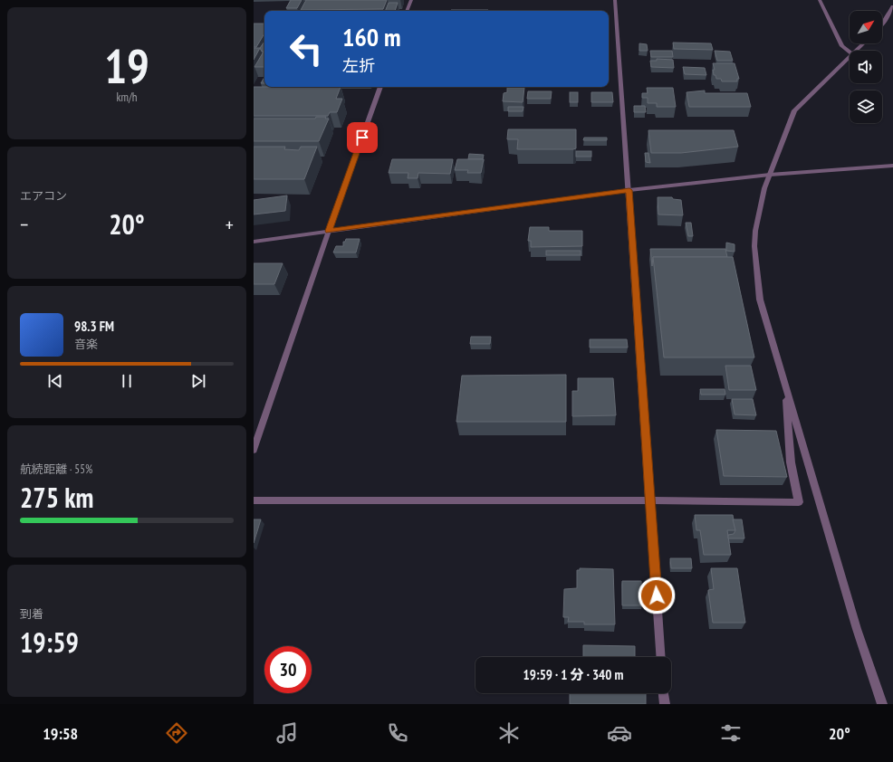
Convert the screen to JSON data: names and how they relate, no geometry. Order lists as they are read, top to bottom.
{
  "north": "top right",
  "page": {
    "tile": [
      ["19", "km/h"],
      "エアコン",
      ["航続距離 · 55%", "275 km"],
      ["到着", "19:59"]
    ],
    "turn": ["160 m", "左折"],
    "heat": ["−", "20°", "+"],
    "song": ["98.3 FM", "音楽"],
    "limit": "30",
    "trip": "19:59 · 1 分 · 340 m",
    "tabs": ["19:58", "20°"]
  }
}
